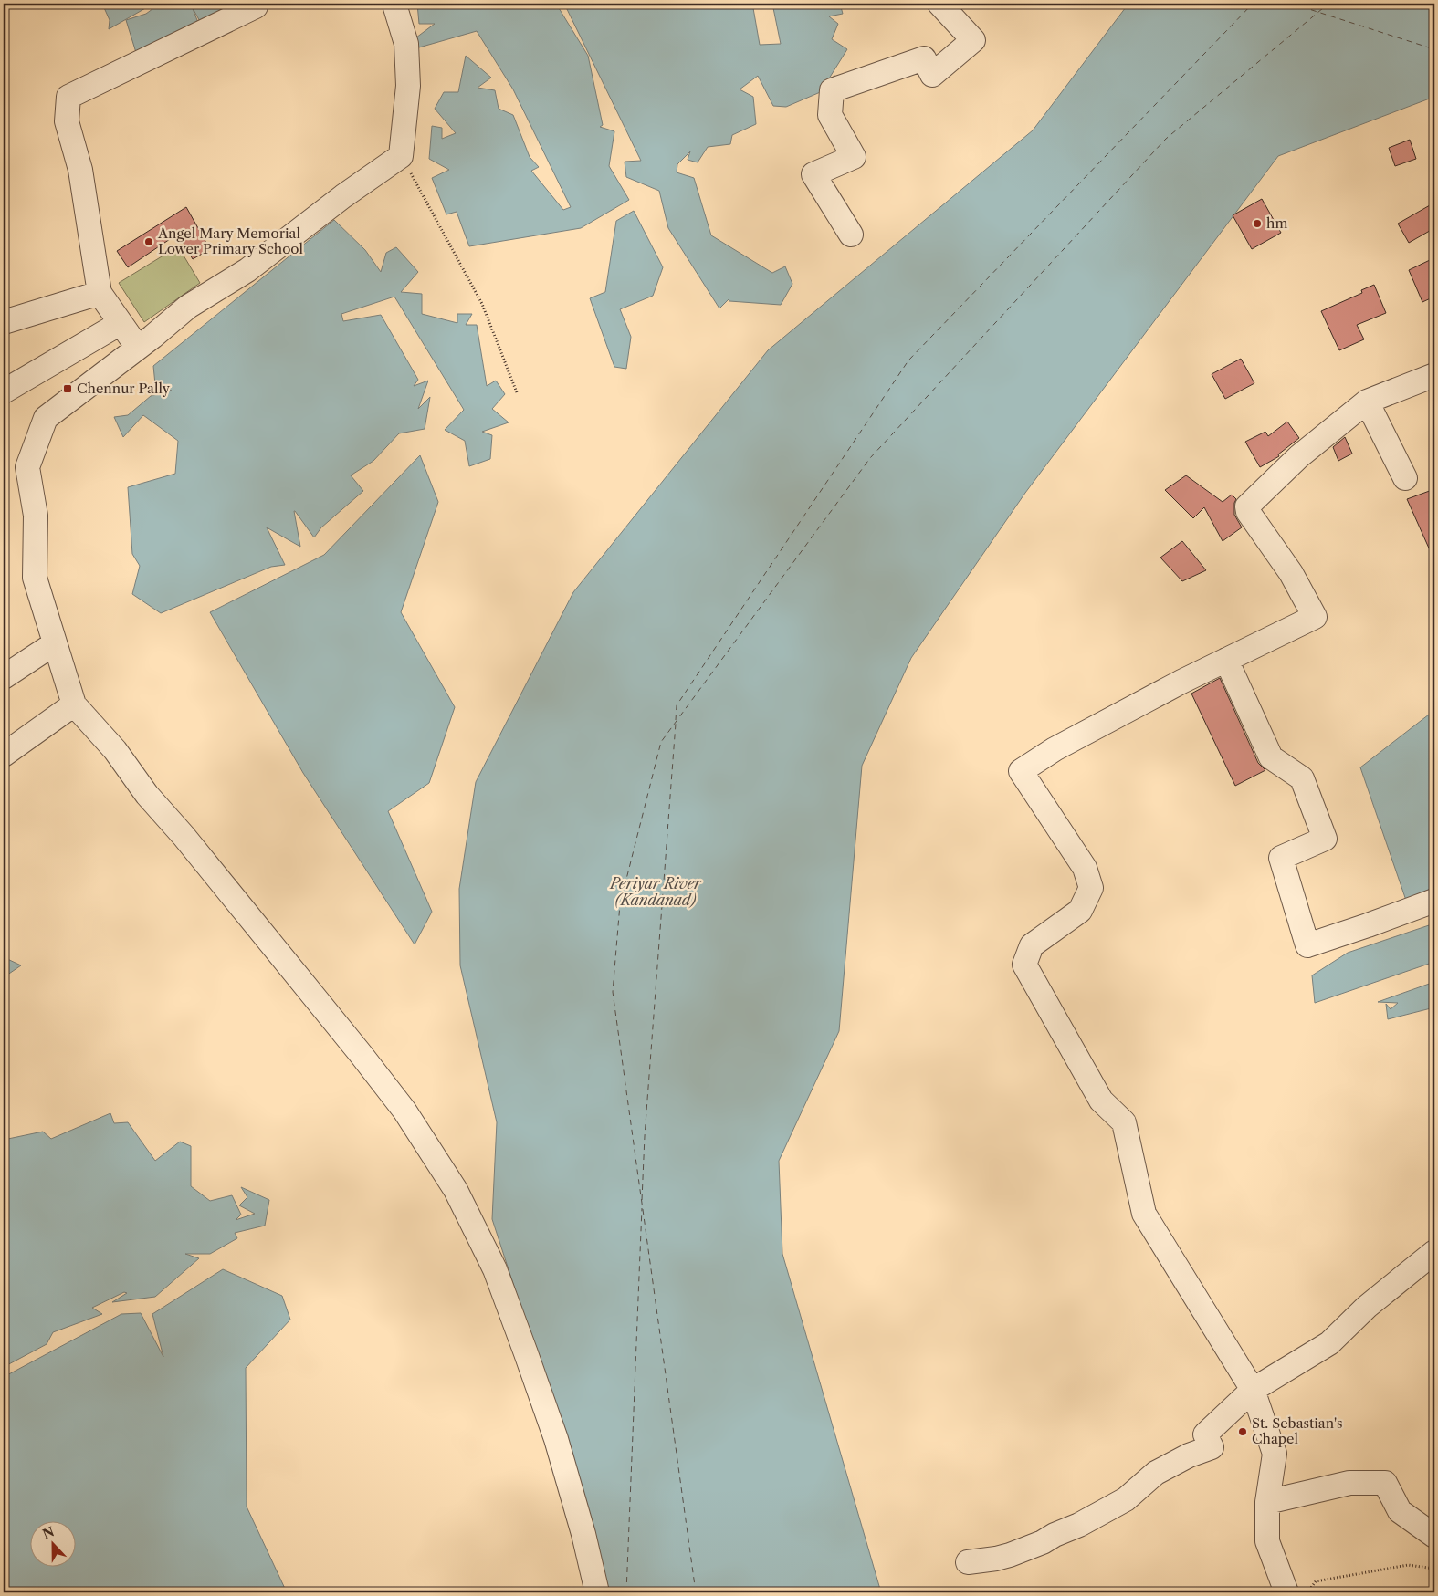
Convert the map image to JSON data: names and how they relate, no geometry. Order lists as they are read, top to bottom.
{
  "water": ["Periyar River (Kandanad)"],
  "places": {
    "other": ["hm", "Angel Mary Memorial Lower Primary School", "St. Sebastian's Chapel"],
    "transit": ["Chennur Pally"]
  },
  "north": "top"
}
